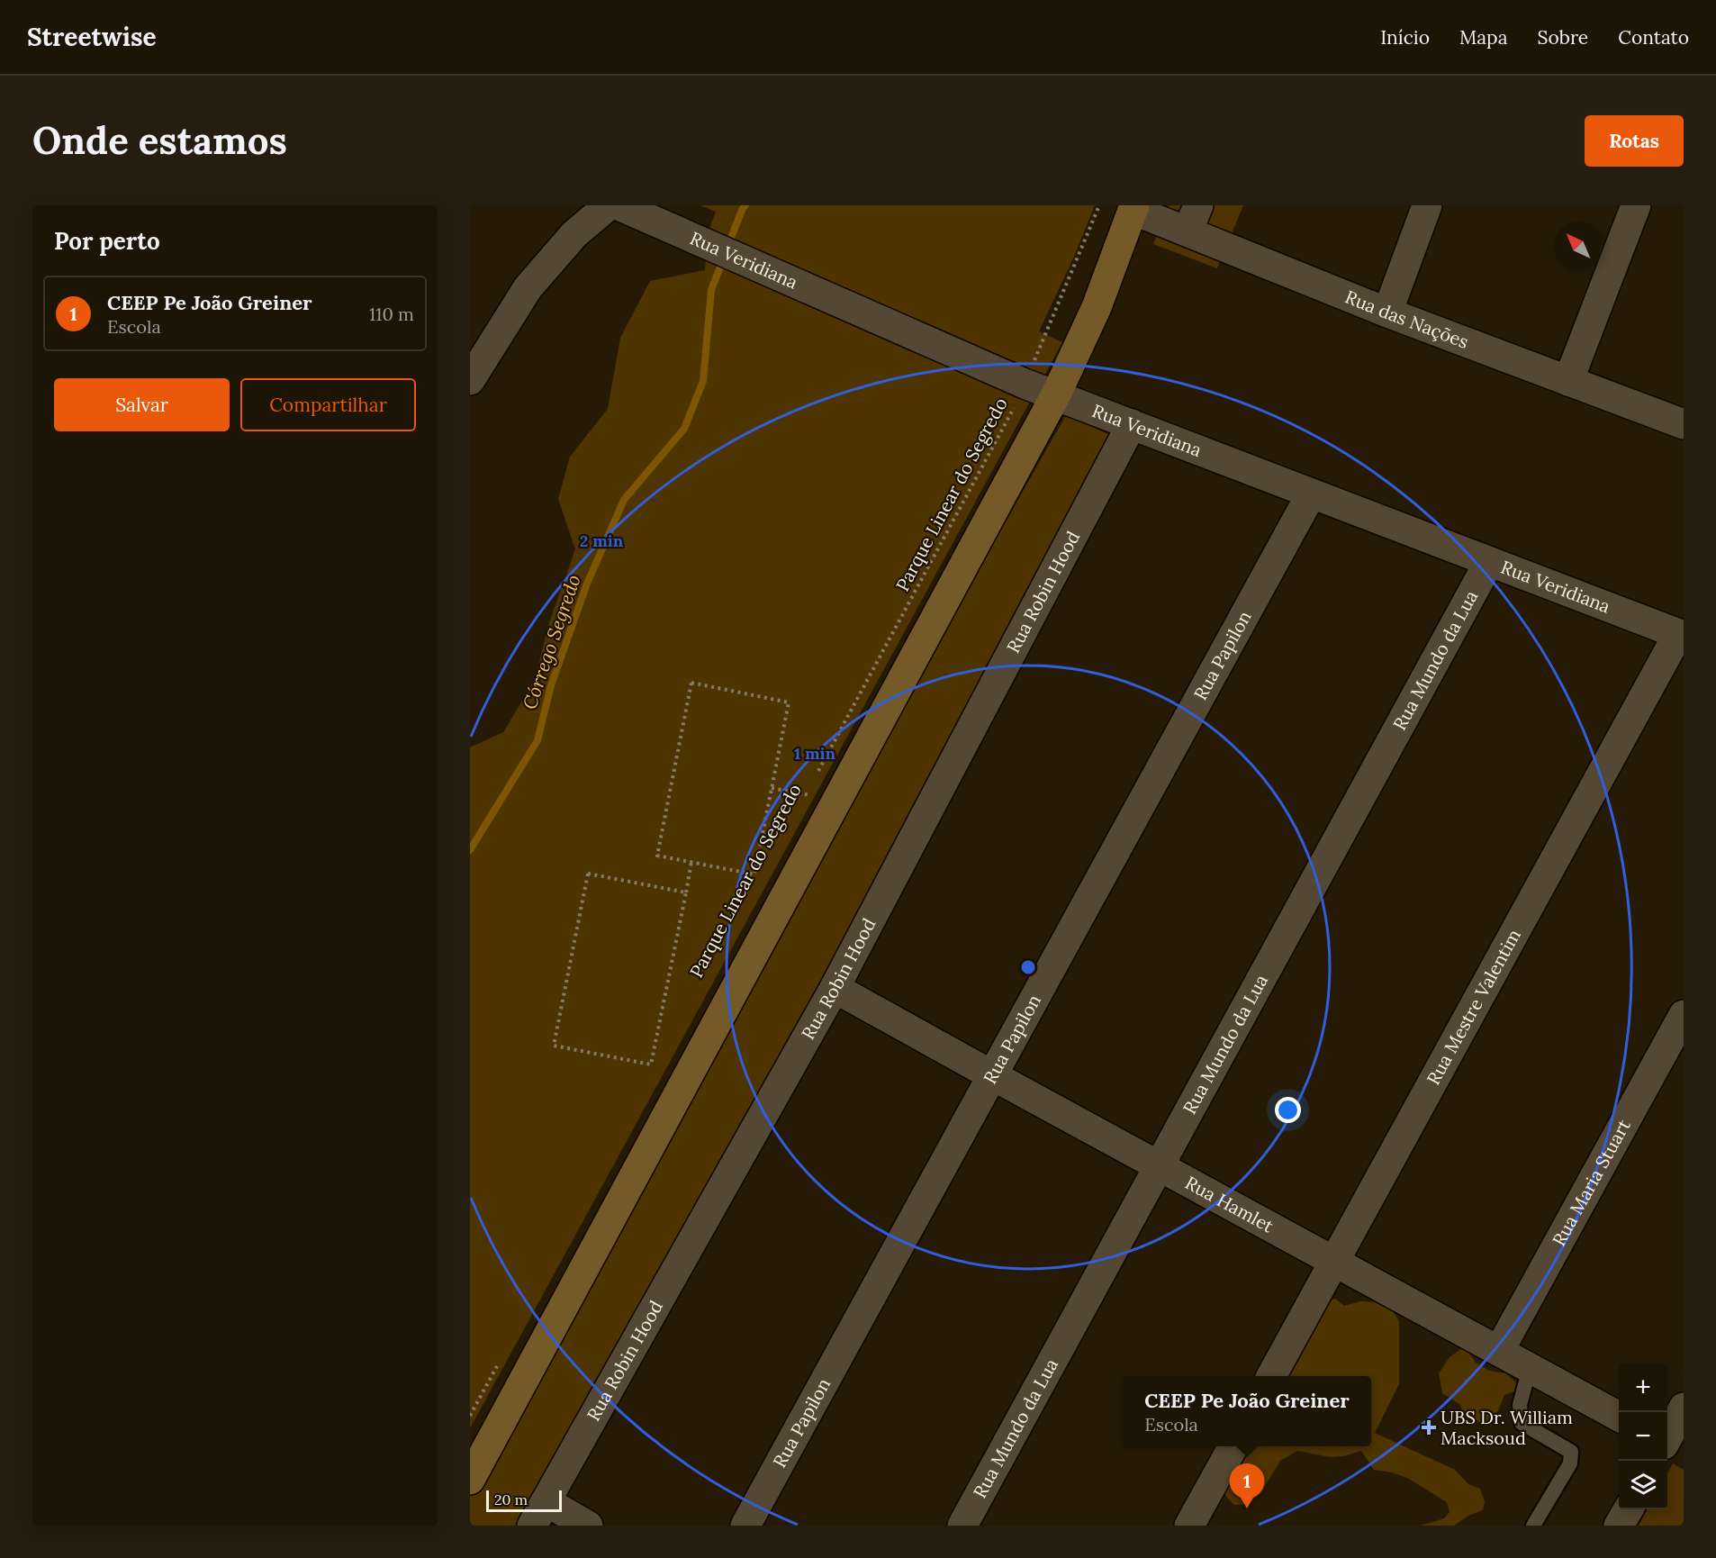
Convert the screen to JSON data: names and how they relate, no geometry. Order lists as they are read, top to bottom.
{
  "streets": {
    "street": [
      "Rua Veridiana",
      "Rua das Nações",
      "Rua Robin Hood",
      "Rua Papilon",
      "Rua Mundo da Lua",
      "Rua Mestre Valentim",
      "Rua Maria Stuart",
      "Rua Hamlet"
    ],
    "path": ["Parque Linear do Segredo"]
  },
  "crossings": [
    ["Rua Veridiana", "Parque Linear do Segredo"],
    ["Rua Veridiana", "Rua Robin Hood"],
    ["Rua Veridiana", "Rua Papilon"],
    ["Rua Veridiana", "Rua Mundo da Lua"],
    ["Rua Veridiana", "Rua Mestre Valentim"],
    ["Rua Robin Hood", "Rua Hamlet"],
    ["Rua Papilon", "Rua Hamlet"],
    ["Rua Mundo da Lua", "Rua Hamlet"],
    ["Rua Mestre Valentim", "Rua Hamlet"],
    ["Rua Maria Stuart", "Rua Hamlet"]
  ],
  "water": ["Córrego Segredo"],
  "places": {
    "health": ["UBS Dr. William Macksoud"]
  },
  "scale_bar": "20 m",
  "north": "top left",
  "page": {
    "header": "Streetwise",
    "nav": [
      "Início",
      "Mapa",
      "Sobre",
      "Contato"
    ],
    "buttons": [
      "Rotas",
      ["Salvar", "Compartilhar"]
    ],
    "title": "Onde estamos",
    "heading": "Por perto",
    "list": [
      {
        "mark": "1",
        "name": "CEEP Pe João Greiner",
        "note": "Escola",
        "value": "110 m"
      }
    ],
    "map_buttons": ["+", "−"],
    "popup": ["CEEP Pe João Greiner", "Escola"],
    "pins": "1",
    "scale": "20 m"
  },
  "rings": ["2 min", "1 min"]
}
